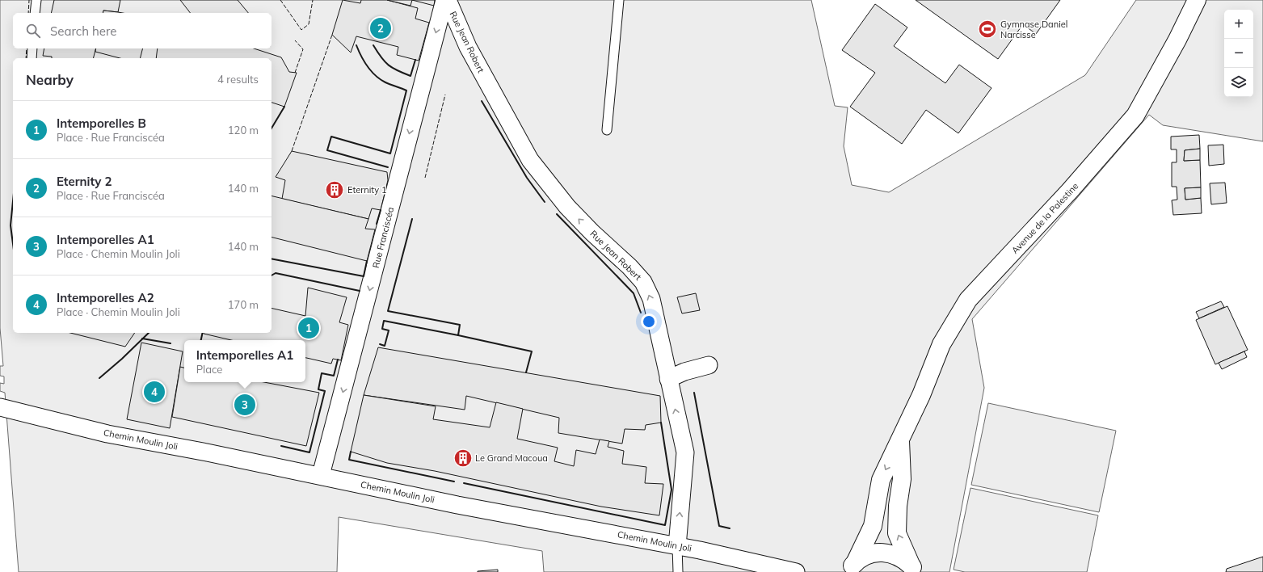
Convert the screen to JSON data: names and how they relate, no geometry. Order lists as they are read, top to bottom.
{
  "streets": {
    "main road": ["Avenue de la Palestine"],
    "street": ["Rue Jean Robert", "Rue Franciscéa", "Chemin Moulin Joli"]
  },
  "crossings": [
    ["Rue Jean Robert", "Chemin Moulin Joli"],
    ["Rue Franciscéa", "Chemin Moulin Joli"]
  ],
  "one_way": ["Rue Jean Robert", "Rue Franciscéa"],
  "places": {
    "sports": ["Gymnase Daniel Narcisse"],
    "building": ["Eternity 1", "Le Grand Macoua"]
  },
  "page": {
    "map_buttons": ["+", "−"],
    "search": "Search here",
    "pins": [
      "2",
      "1",
      "4",
      "3"
    ],
    "heading": ["Nearby", "4 results"],
    "list": [
      {
        "mark": "1",
        "name": "Intemporelles B",
        "note": "Place · Rue Franciscéa",
        "value": "120 m"
      },
      {
        "mark": "2",
        "name": "Eternity 2",
        "note": "Place · Rue Franciscéa",
        "value": "140 m"
      },
      {
        "mark": "3",
        "name": "Intemporelles A1",
        "note": "Place · Chemin Moulin Joli",
        "value": "140 m"
      },
      {
        "mark": "4",
        "name": "Intemporelles A2",
        "note": "Place · Chemin Moulin Joli",
        "value": "170 m"
      }
    ],
    "popup": ["Intemporelles A1", "Place"]
  }
}
